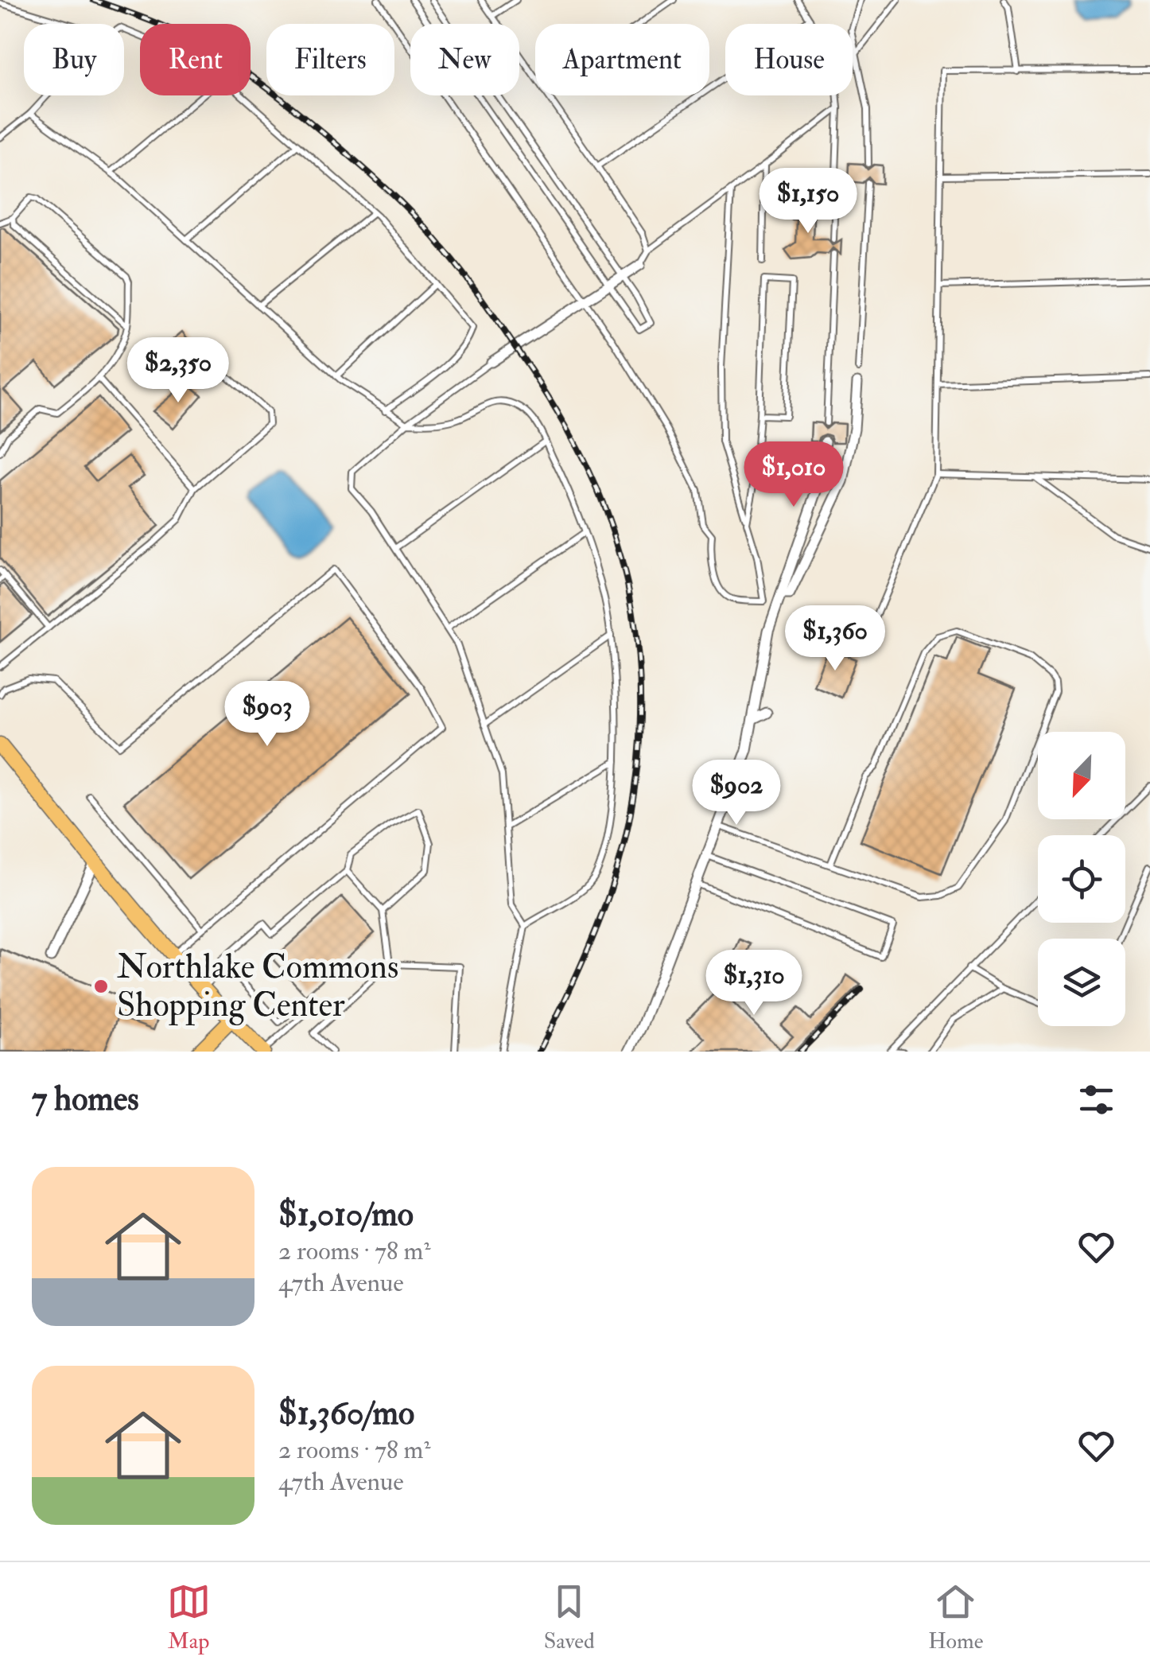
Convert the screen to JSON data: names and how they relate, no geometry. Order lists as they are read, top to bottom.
{
  "places": ["Northlake Commons Shopping Center"],
  "north": "bottom left",
  "page": {
    "chip": [
      "Buy",
      "Rent",
      "Filters",
      "New",
      "Apartment",
      "House"
    ],
    "price": [
      "$1,150",
      "$2,350",
      "$1,010",
      "$1,360",
      "$903",
      "$902",
      "$1,310"
    ],
    "heading": "7 homes",
    "list": [
      {
        "name": "$1,010/mo",
        "note": "2 rooms · 78 m² · 47th Avenue"
      },
      {
        "name": "$1,360/mo",
        "note": "2 rooms · 78 m² · 47th Avenue"
      }
    ],
    "tabs": ["Map", "Saved", "Home"]
  }
}
